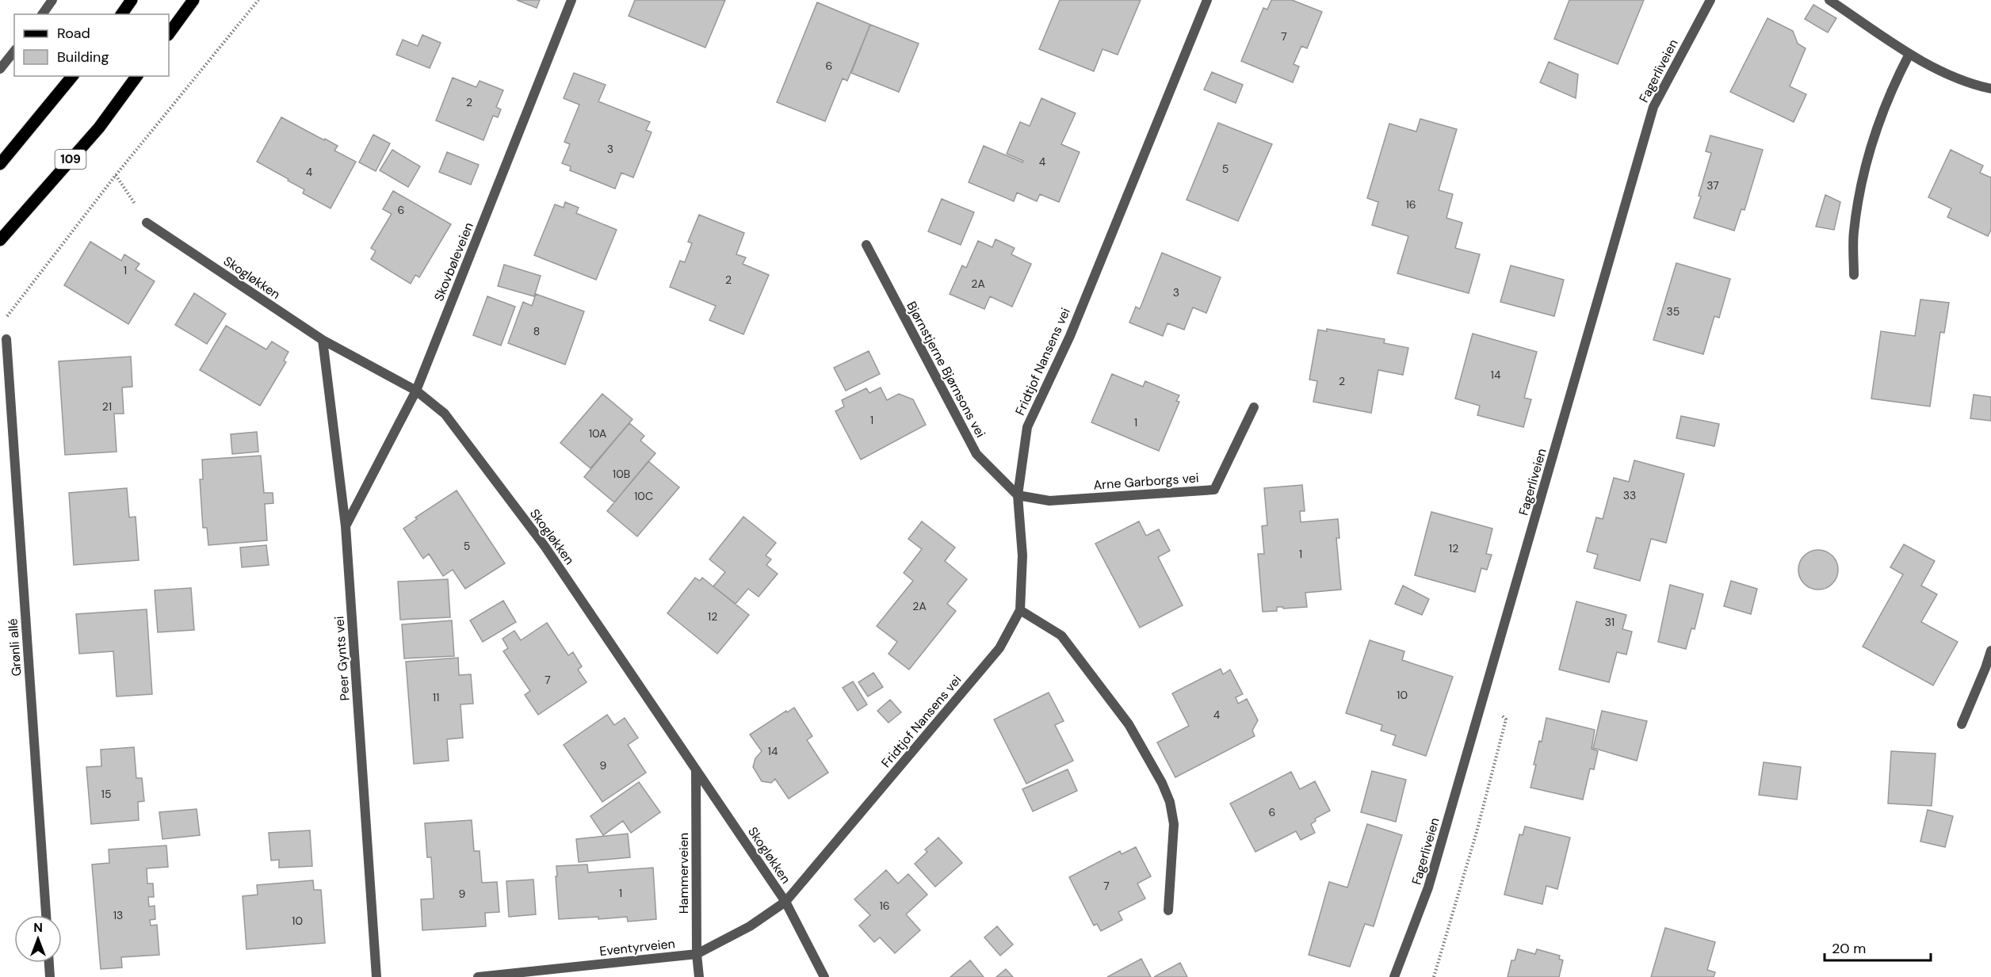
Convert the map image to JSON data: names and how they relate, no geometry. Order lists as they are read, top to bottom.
{
  "streets": {
    "main road": ["109"],
    "street": [
      "Fagerliveien",
      "Skovbøleveien",
      "Skogløkken",
      "Fridtjof Nansens vei",
      "Bjørnstjerne Bjørnsons vei",
      "Arne Garborgs vei",
      "Grønli allé",
      "Peer Gynts vei",
      "Hammerveien",
      "Eventyrveien"
    ]
  },
  "crossings": [
    ["Skovbøleveien", "Skogløkken"],
    ["Skovbøleveien", "Peer Gynts vei"],
    ["Skogløkken", "Fridtjof Nansens vei"],
    ["Skogløkken", "Peer Gynts vei"],
    ["Skogløkken", "Hammerveien"],
    ["Skogløkken", "Eventyrveien"],
    ["Fridtjof Nansens vei", "Bjørnstjerne Bjørnsons vei"],
    ["Fridtjof Nansens vei", "Arne Garborgs vei"],
    ["Fridtjof Nansens vei", "Eventyrveien"],
    ["Bjørnstjerne Bjørnsons vei", "Arne Garborgs vei"],
    ["Hammerveien", "Eventyrveien"]
  ],
  "house_numbers": [
    "7",
    "6",
    "2",
    "3",
    "4",
    "5",
    "4",
    "37",
    "16",
    "6",
    "1",
    "2",
    "2A",
    "3",
    "35",
    "8",
    "14",
    "2",
    "21",
    "1",
    "1",
    "10A",
    "10B",
    "33",
    "10C",
    "5",
    "12",
    "1",
    "2A",
    "12",
    "31",
    "7",
    "10",
    "11",
    "4",
    "14",
    "9",
    "15",
    "6",
    "7",
    "1",
    "9",
    "16",
    "13",
    "10"
  ],
  "legend": ["Road", "Building"],
  "scale_bar": "20 m",
  "north": "top"
}
